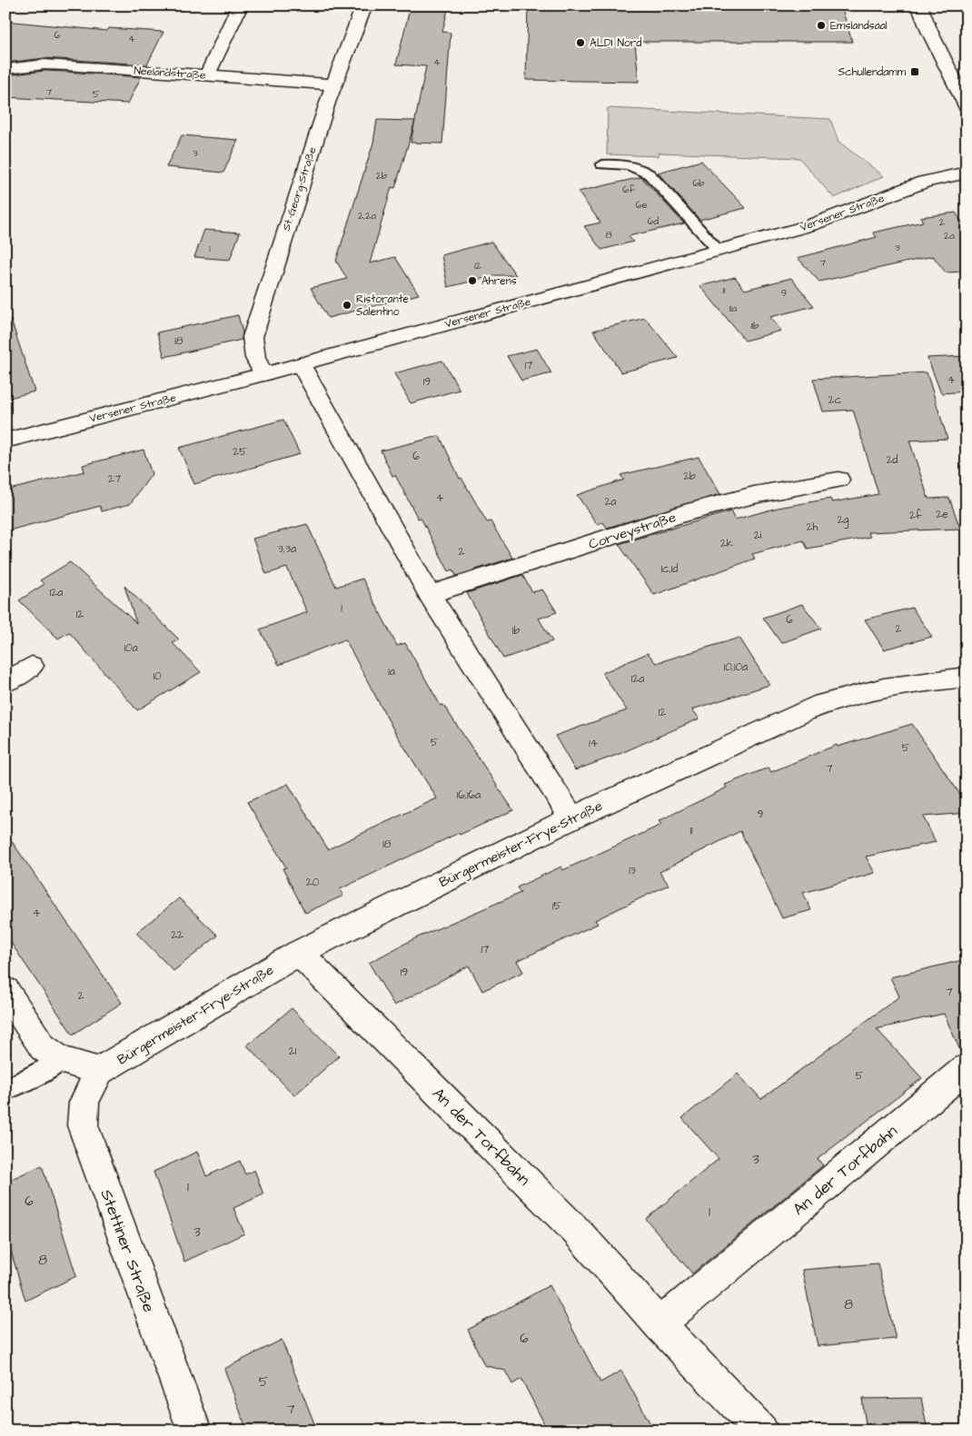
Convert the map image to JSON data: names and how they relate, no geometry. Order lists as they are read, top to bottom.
{
  "streets": {
    "street": [
      "Neelandstraße",
      "St.-Georg-Straße",
      "Versener Straße",
      "Corveystraße",
      "Bürgermeister-Frye-Straße",
      "An der Torfbahn",
      "Stettiner Straße"
    ]
  },
  "crossings": [
    ["Neelandstraße", "St.-Georg-Straße"],
    ["St.-Georg-Straße", "Versener Straße"],
    ["Bürgermeister-Frye-Straße", "An der Torfbahn"],
    ["Bürgermeister-Frye-Straße", "Stettiner Straße"]
  ],
  "places": {
    "other": [
      "Emslandsaal",
      "ALDI Nord",
      "Ahrens",
      "Ristorante Salentino"
    ],
    "transit": ["Schullendamm"]
  },
  "house_numbers": [
    "6",
    "4",
    "4",
    "7",
    "5",
    "3",
    "2b",
    "6b",
    "6f",
    "6e",
    "2,2a",
    "6d",
    "2",
    "8",
    "2a",
    "3",
    "1",
    "7",
    "12",
    "11",
    "9",
    "11a",
    "11b",
    "18",
    "17",
    "4",
    "19",
    "2c",
    "25",
    "6",
    "2d",
    "2b",
    "27",
    "4",
    "2a",
    "2e",
    "2f",
    "2g",
    "2h",
    "2i",
    "2k",
    "3,3a",
    "2",
    "1c,1d",
    "12a",
    "1",
    "12",
    "6",
    "2",
    "1b",
    "10a",
    "10,10a",
    "1a",
    "10",
    "12a",
    "12",
    "5",
    "14",
    "5",
    "7",
    "16,16a",
    "9",
    "11",
    "18",
    "13",
    "20",
    "15",
    "4",
    "22",
    "17",
    "19",
    "7",
    "2",
    "21",
    "5",
    "3",
    "1",
    "6",
    "1",
    "3",
    "8",
    "8",
    "6",
    "5",
    "7"
  ]
}
